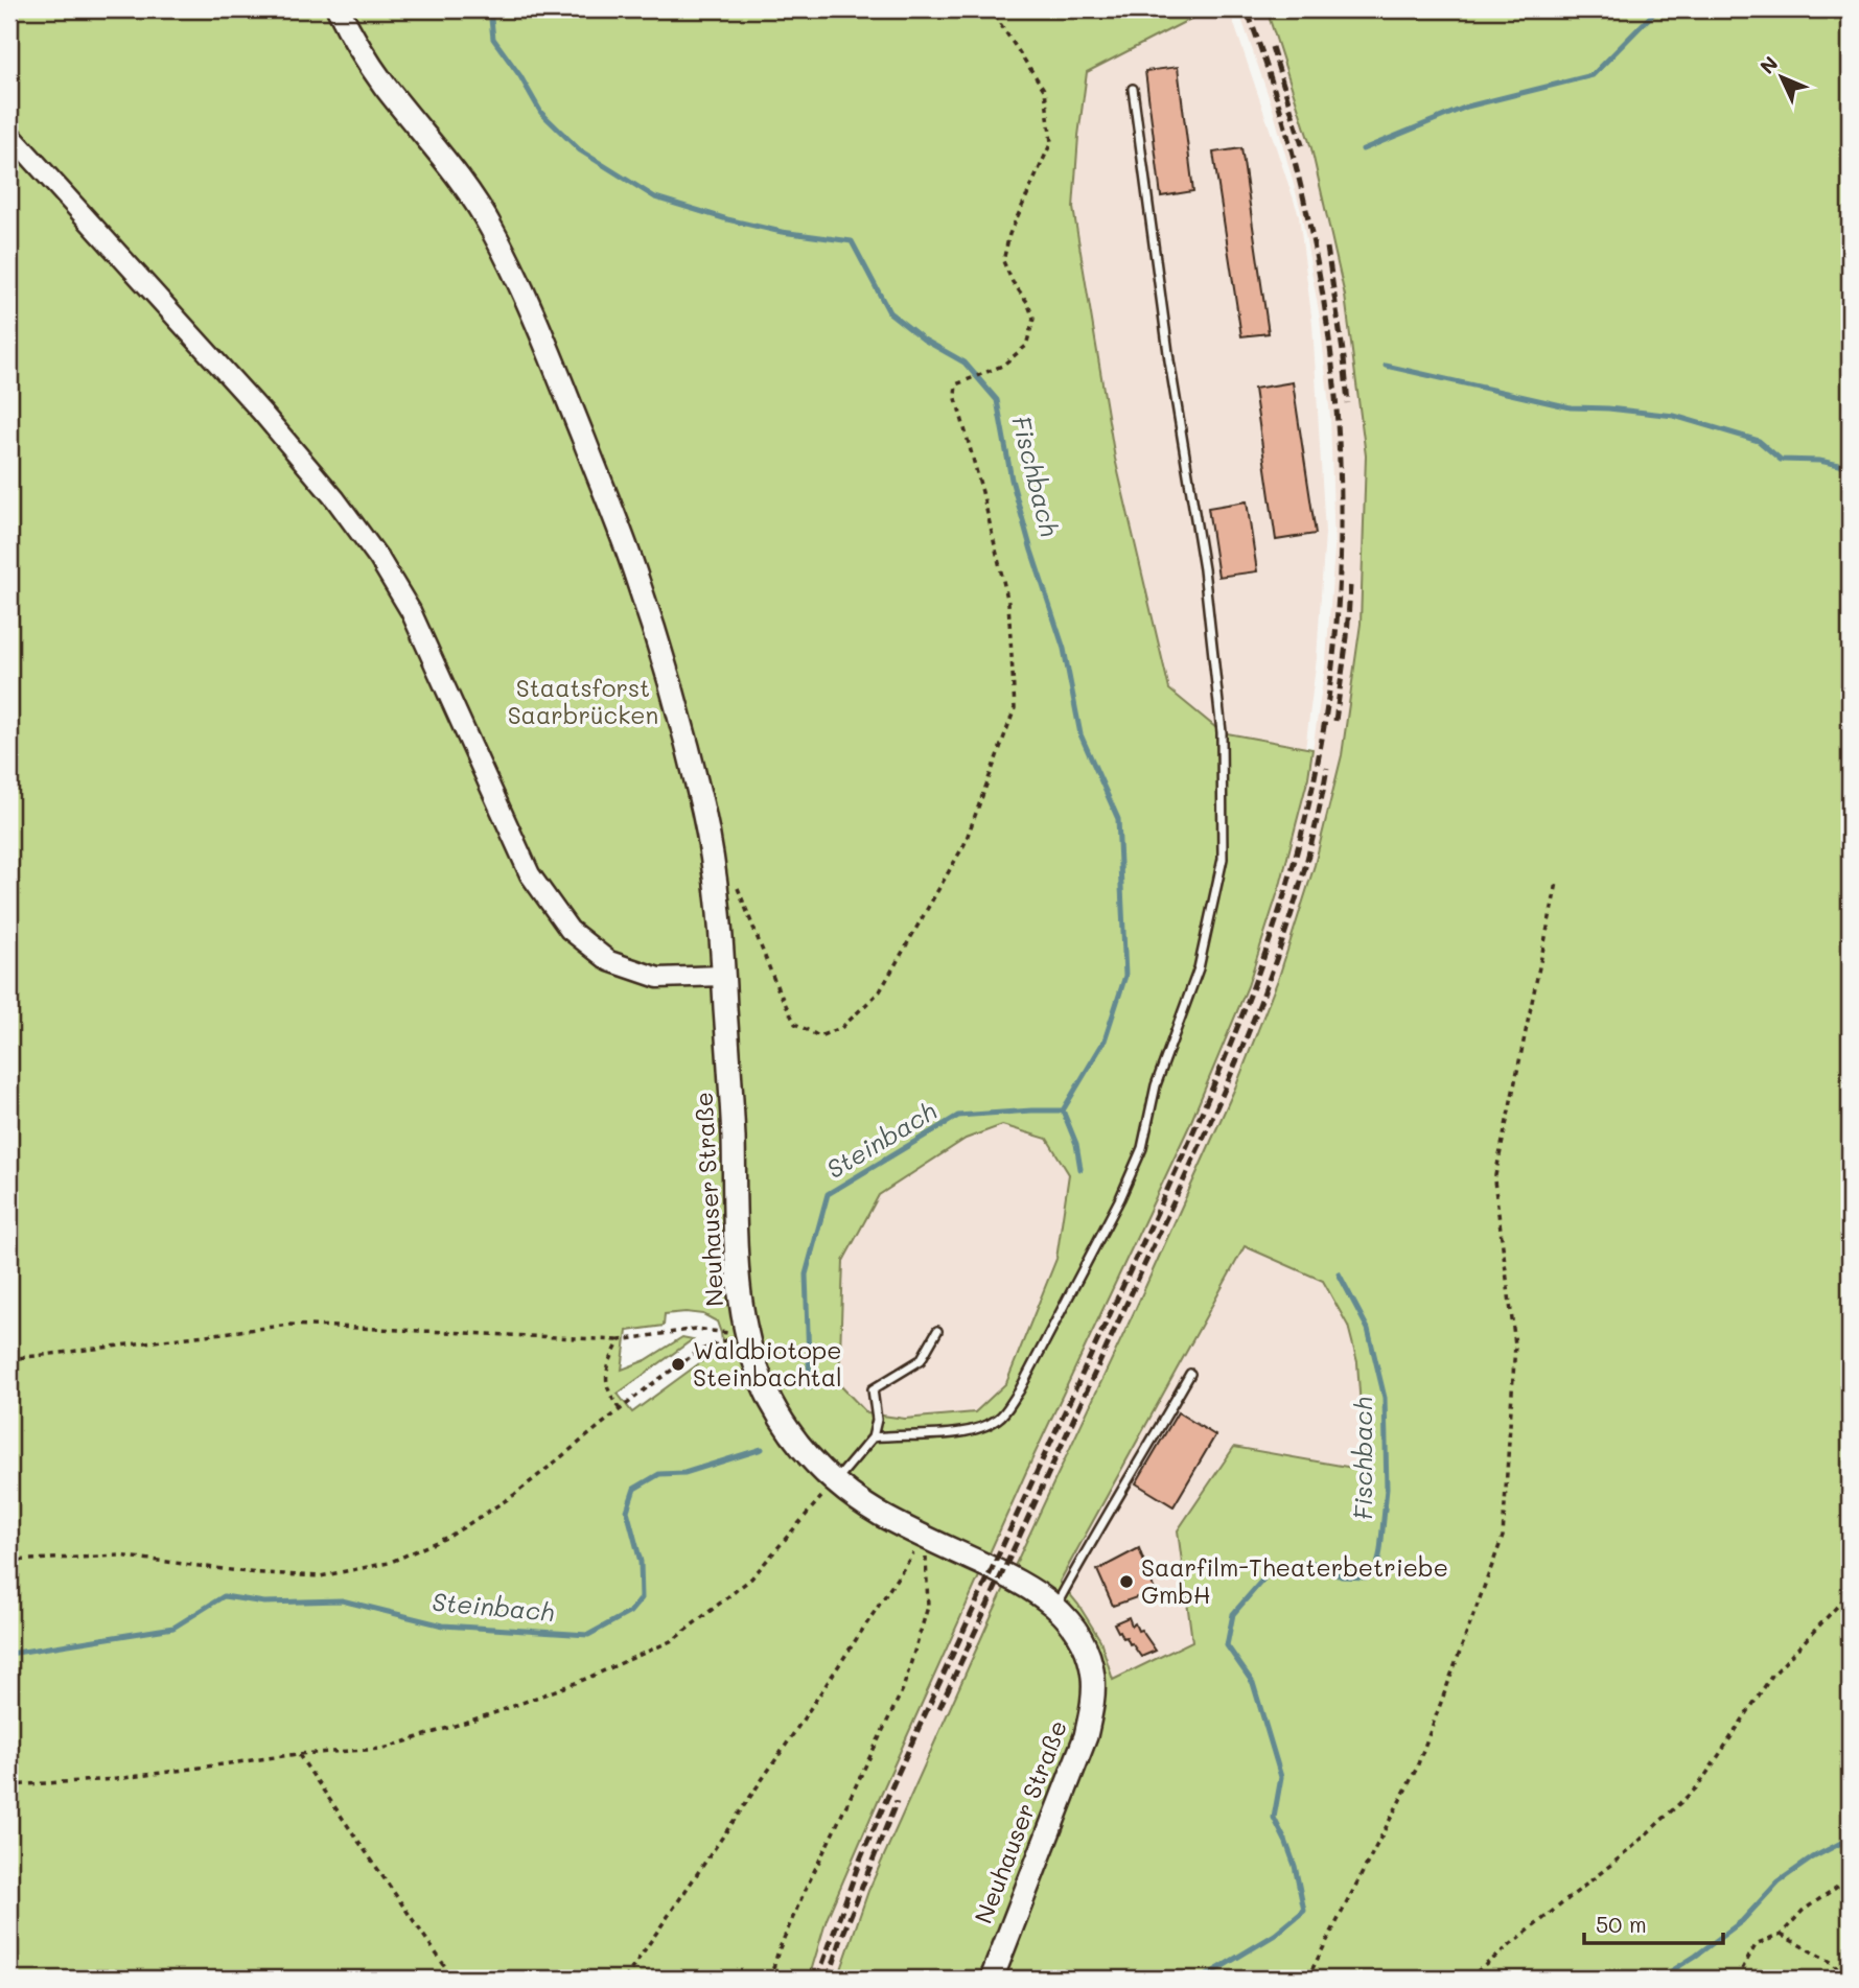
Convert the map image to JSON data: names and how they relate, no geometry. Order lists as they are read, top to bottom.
{
  "streets": {
    "main road": ["Neuhauser Straße"]
  },
  "water": ["Fischbach", "Steinbach"],
  "parks": ["Staatsforst Saarbrücken"],
  "places": ["Waldbiotope Steinbachtal", "Saarfilm-Theaterbetriebe GmbH"],
  "scale_bar": "50 m",
  "north": "top left"
}
